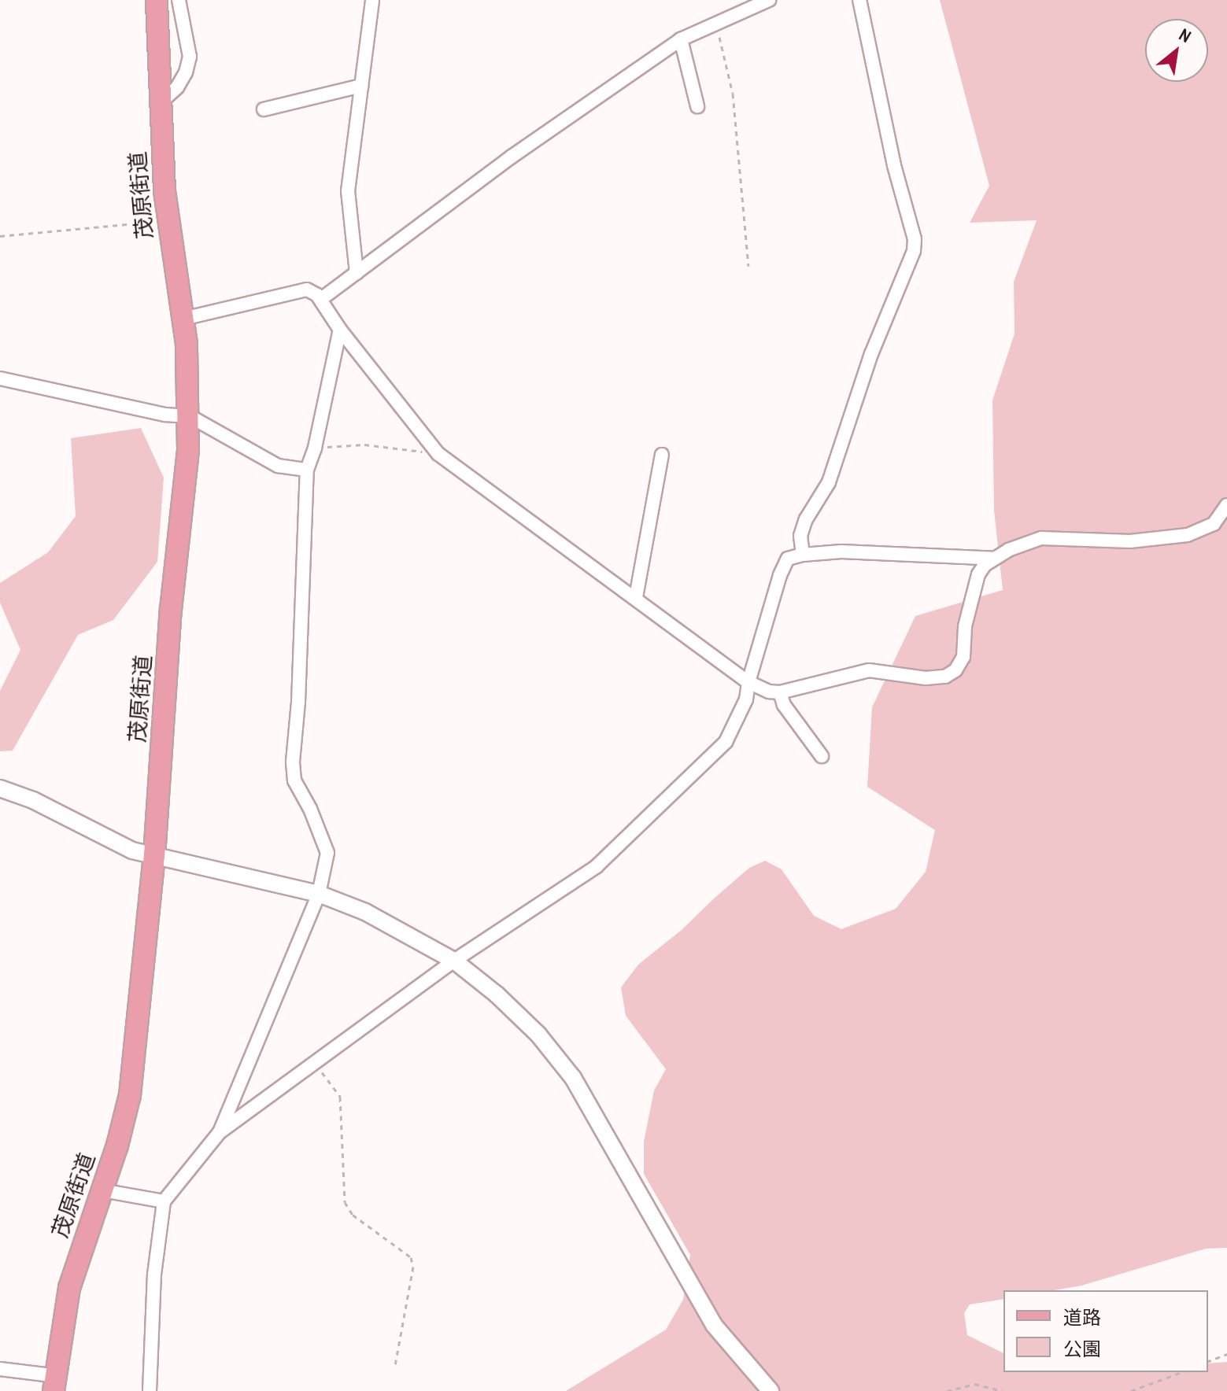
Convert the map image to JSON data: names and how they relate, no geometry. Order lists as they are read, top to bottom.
{
  "streets": {
    "main road": ["茂原街道"]
  },
  "legend": ["道路", "公園"],
  "north": "top right"
}
